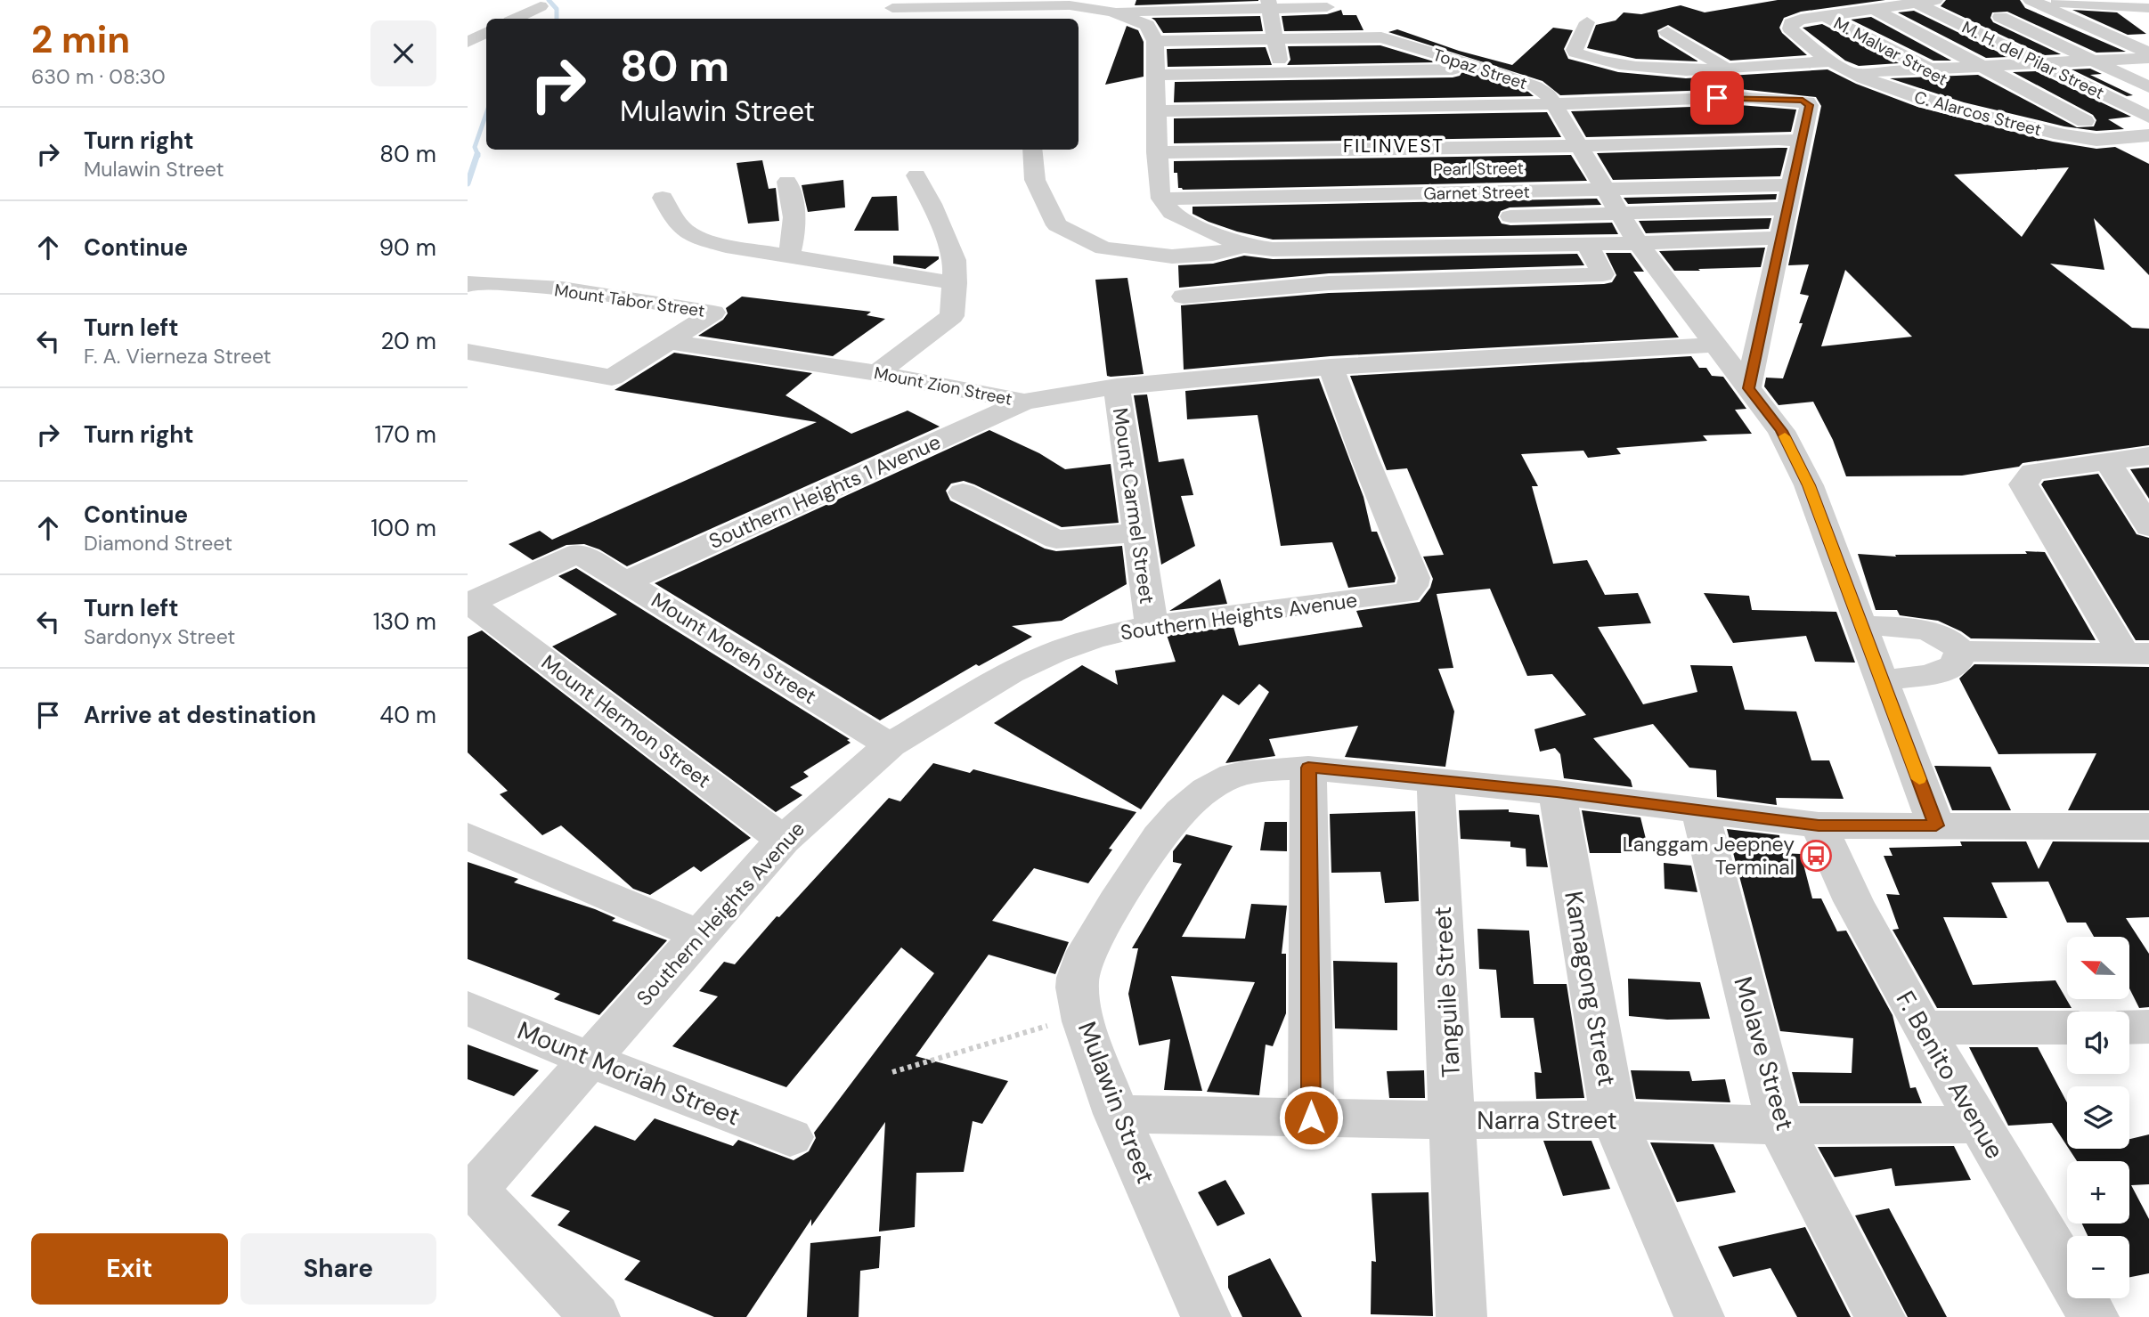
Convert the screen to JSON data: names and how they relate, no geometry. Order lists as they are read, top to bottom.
{
  "streets": {
    "street": [
      "M. Malvar Street",
      "M. H. del Pilar Street",
      "Topaz Street",
      "C. Alarcos Street",
      "Garnet Street",
      "Mount Tabor Street",
      "Mount Zion Street",
      "Southern Heights 1 Avenue",
      "Mount Carmel Street",
      "Southern Heights Avenue",
      "Mount Moreh Street",
      "Mount Hermon Street",
      "Kamagong Street",
      "Tanguile Street",
      "Molave Street",
      "Mount Moriah Street",
      "F. Benito Avenue",
      "Mulawin Street",
      "Narra Street"
    ]
  },
  "crossings": [
    ["M. Malvar Street", "C. Alarcos Street"],
    ["M. H. del Pilar Street", "C. Alarcos Street"],
    ["Topaz Street", "Garnet Street"],
    ["Topaz Street", "Mulawin Street"],
    ["Mount Tabor Street", "Mount Zion Street"],
    ["Mount Zion Street", "Southern Heights 1 Avenue"],
    ["Mount Zion Street", "Mount Carmel Street"],
    ["Mount Zion Street", "Southern Heights Avenue"],
    ["Southern Heights 1 Avenue", "Mount Moreh Street"],
    ["Mount Carmel Street", "Southern Heights Avenue"],
    ["Southern Heights Avenue", "Mount Moreh Street"],
    ["Southern Heights Avenue", "Mount Hermon Street"],
    ["Southern Heights Avenue", "Mount Moriah Street"],
    ["Mount Moreh Street", "Mount Hermon Street"],
    ["Kamagong Street", "Mulawin Street"],
    ["Kamagong Street", "Narra Street"],
    ["Tanguile Street", "Mulawin Street"],
    ["Tanguile Street", "Narra Street"],
    ["Molave Street", "Mulawin Street"],
    ["Molave Street", "Narra Street"],
    ["F. Benito Avenue", "Mulawin Street"],
    ["F. Benito Avenue", "Narra Street"],
    ["Mulawin Street", "Narra Street"]
  ],
  "districts": ["FILINVEST"],
  "places": {
    "bus stop": ["Langgam Jeepney Terminal"]
  },
  "north": "left",
  "page": {
    "heading": ["2 min", "630 m · 08:30"],
    "turn": ["80 m", "Mulawin Street"],
    "list": [
      {
        "name": "Turn right",
        "note": "Mulawin Street",
        "value": "80 m"
      },
      {
        "name": "Continue",
        "value": "90 m"
      },
      {
        "name": "Turn left",
        "note": "F. A. Vierneza Street",
        "value": "20 m"
      },
      {
        "name": "Turn right",
        "value": "170 m"
      },
      {
        "name": "Continue",
        "note": "Diamond Street",
        "value": "100 m"
      },
      {
        "name": "Turn left",
        "note": "Sardonyx Street",
        "value": "130 m"
      },
      {
        "name": "Arrive at destination",
        "value": "40 m"
      }
    ],
    "map_buttons": ["+", "−"],
    "buttons": ["Exit", "Share"]
  }
}
